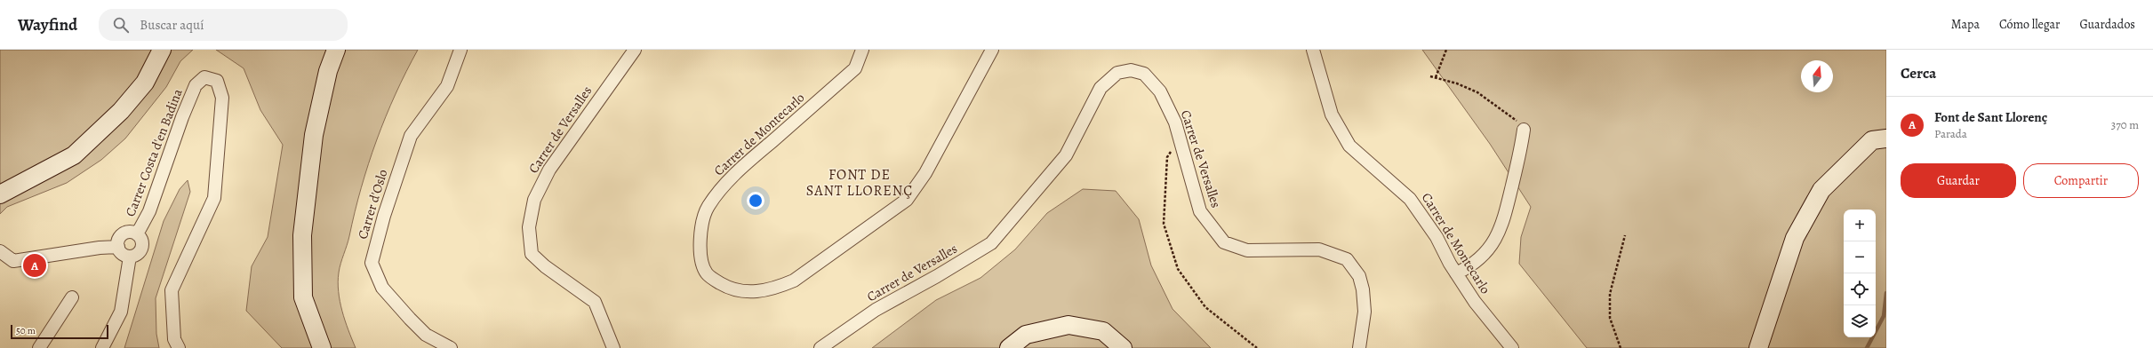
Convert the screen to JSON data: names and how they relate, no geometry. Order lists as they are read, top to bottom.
{
  "streets": {
    "street": [
      "Carrer de Versalles",
      "Carrer de Montecarlo",
      "Carrer Costa d'en Badina",
      "Carrer d'Oslo"
    ]
  },
  "districts": ["FONT DE SANT LLORENÇ"],
  "scale_bar": "50 m",
  "north": "top",
  "page": {
    "header": "Wayfind",
    "search": "Buscar aquí",
    "nav": ["Mapa", "Cómo llegar", "Guardados"],
    "heading": "Cerca",
    "list": [
      {
        "mark": "A",
        "name": "Font de Sant Llorenç",
        "note": "Parada",
        "value": "370 m"
      }
    ],
    "buttons": ["Guardar", "Compartir"],
    "map_buttons": ["+", "−"],
    "pins": "A",
    "scale": "50 m"
  }
}
